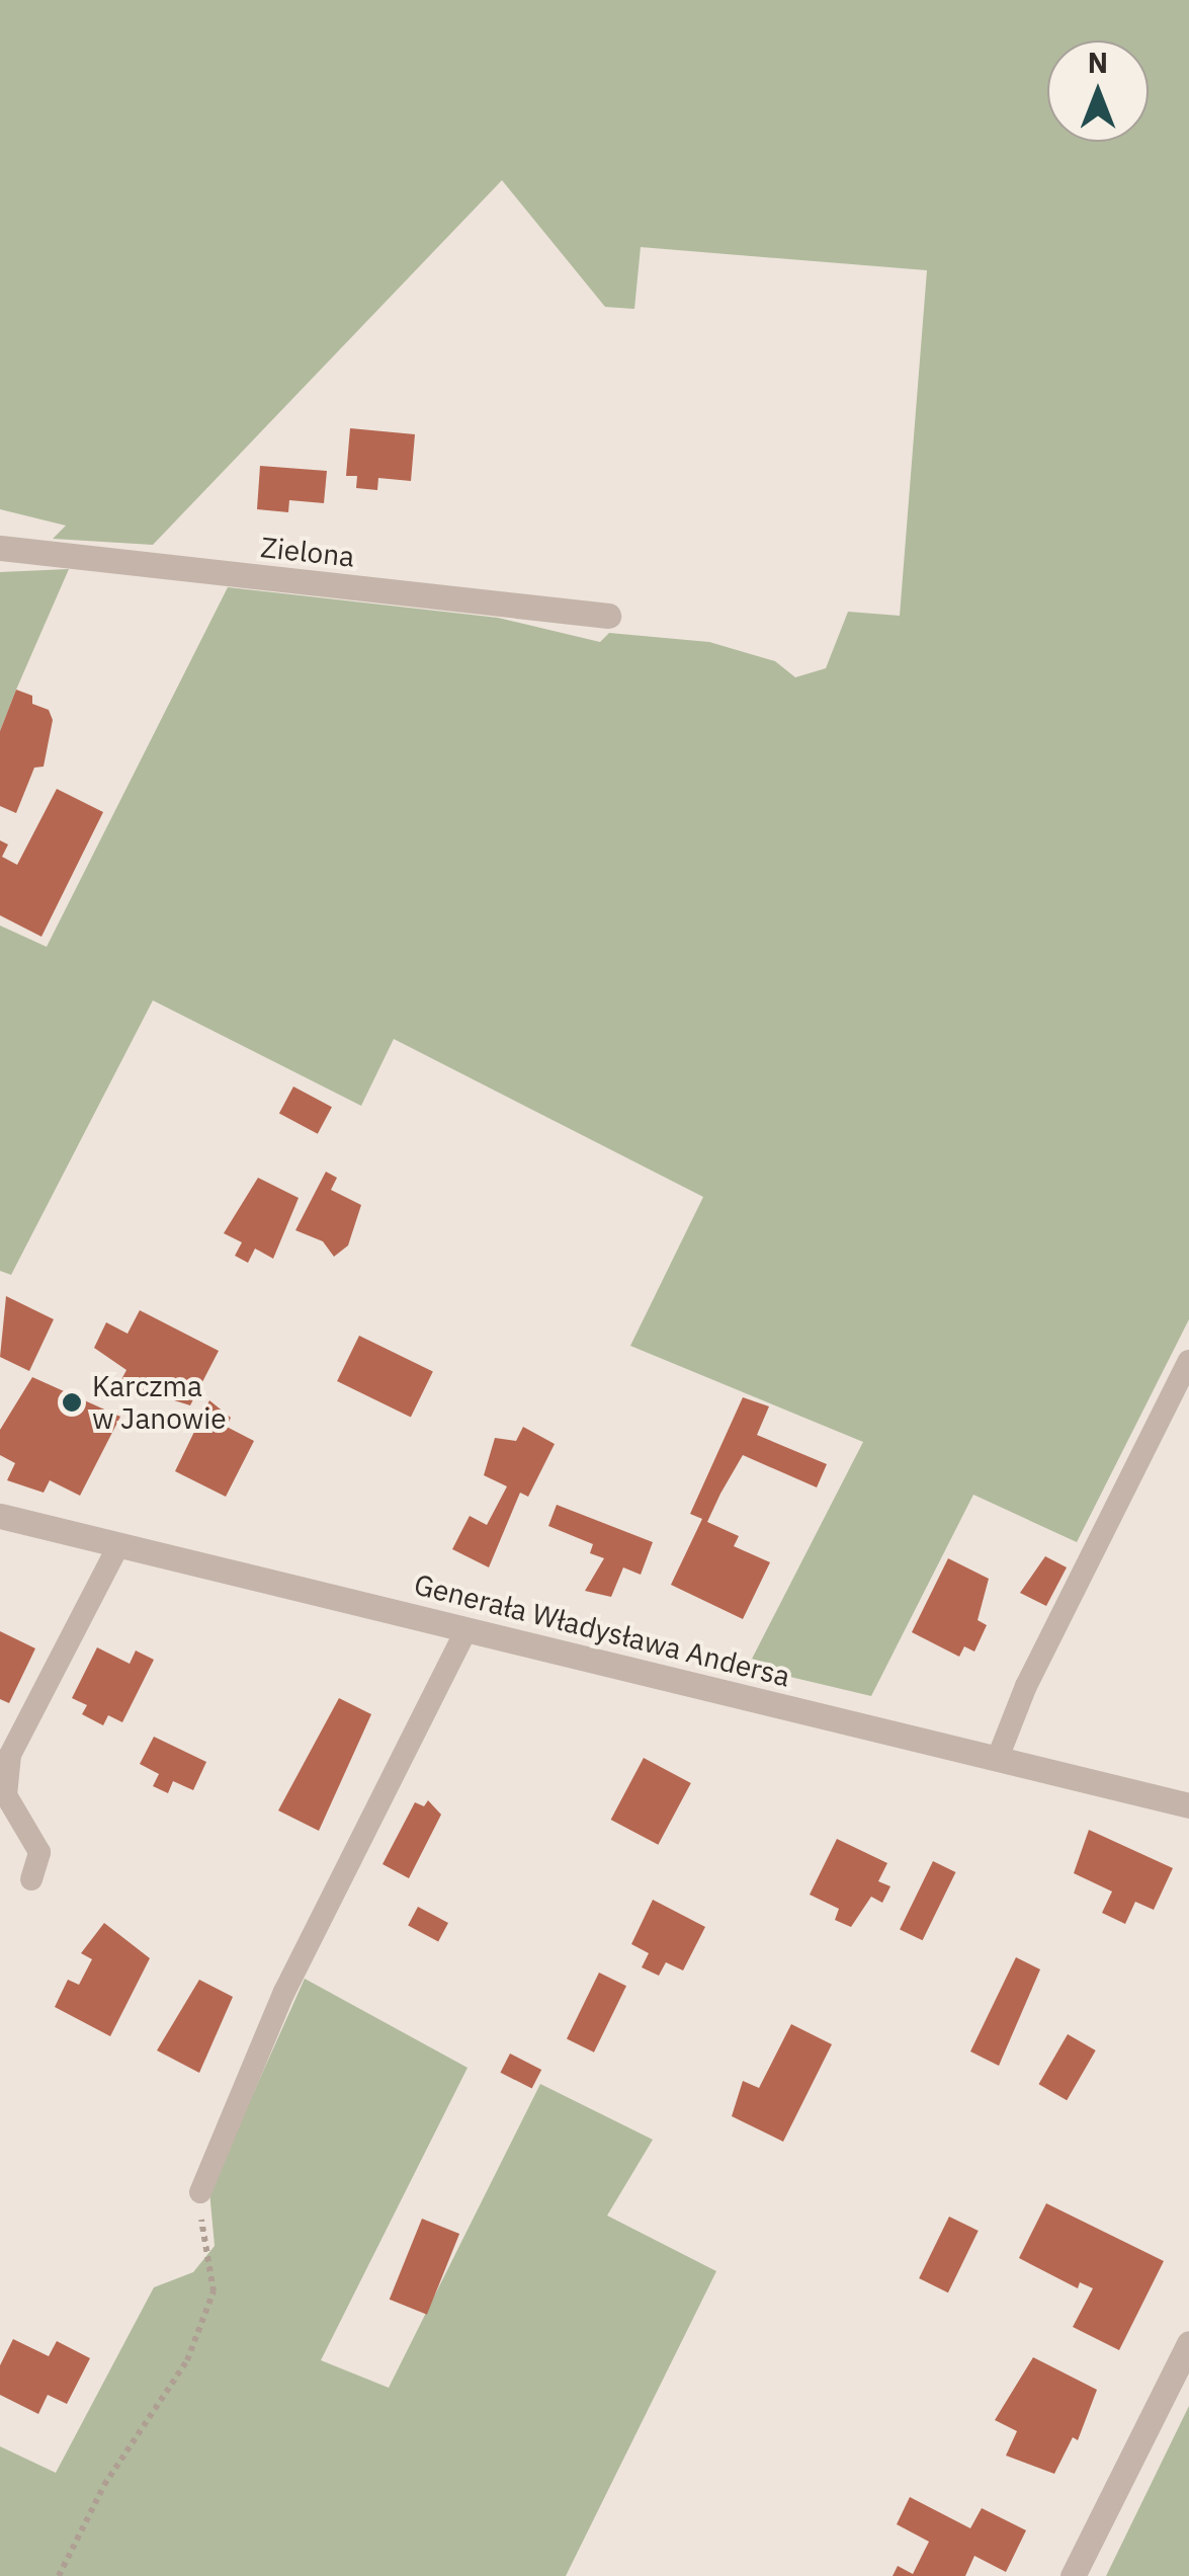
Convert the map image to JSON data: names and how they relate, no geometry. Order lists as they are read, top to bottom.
{
  "streets": {
    "street": ["Zielona", "Generała Władysława Andersa"]
  },
  "places": ["Karczma w Janowie"],
  "north": "top"
}
